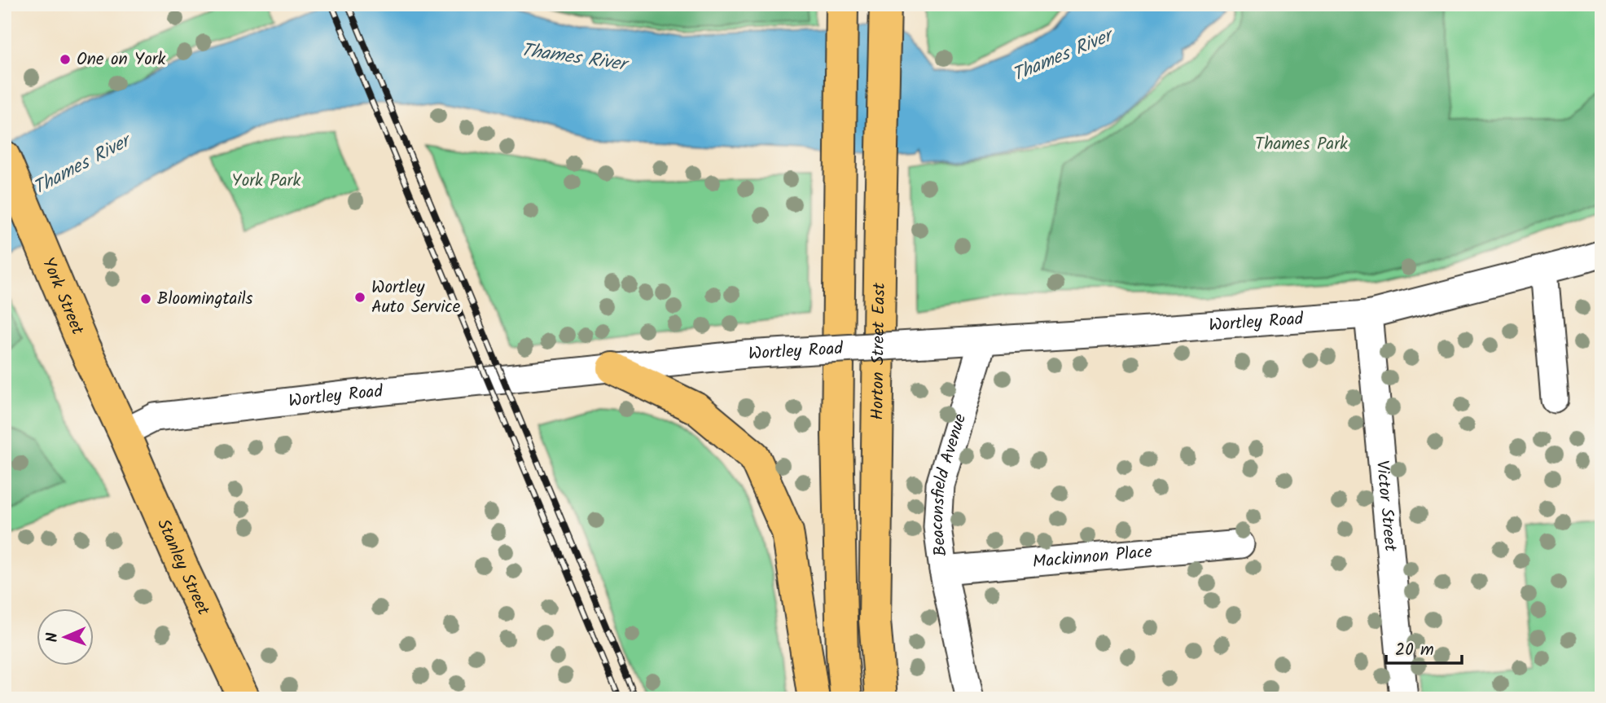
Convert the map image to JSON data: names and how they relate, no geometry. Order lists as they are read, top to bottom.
{
  "streets": {
    "main road": ["York Street", "Horton Street East", "Stanley Street"],
    "street": [
      "Wortley Road",
      "Beaconsfield Avenue",
      "Victor Street",
      "Mackinnon Place"
    ]
  },
  "crossings": [
    ["York Street", "Wortley Road"],
    ["York Street", "Stanley Street"],
    ["Wortley Road", "Beaconsfield Avenue"],
    ["Wortley Road", "Victor Street"],
    ["Wortley Road", "Stanley Street"],
    ["Beaconsfield Avenue", "Mackinnon Place"]
  ],
  "water": ["Thames River"],
  "parks": ["Thames Park", "York Park"],
  "places": ["One on York", "Wortley Auto Service", "Bloomingtails"],
  "scale_bar": "20 m",
  "north": "left"
}
